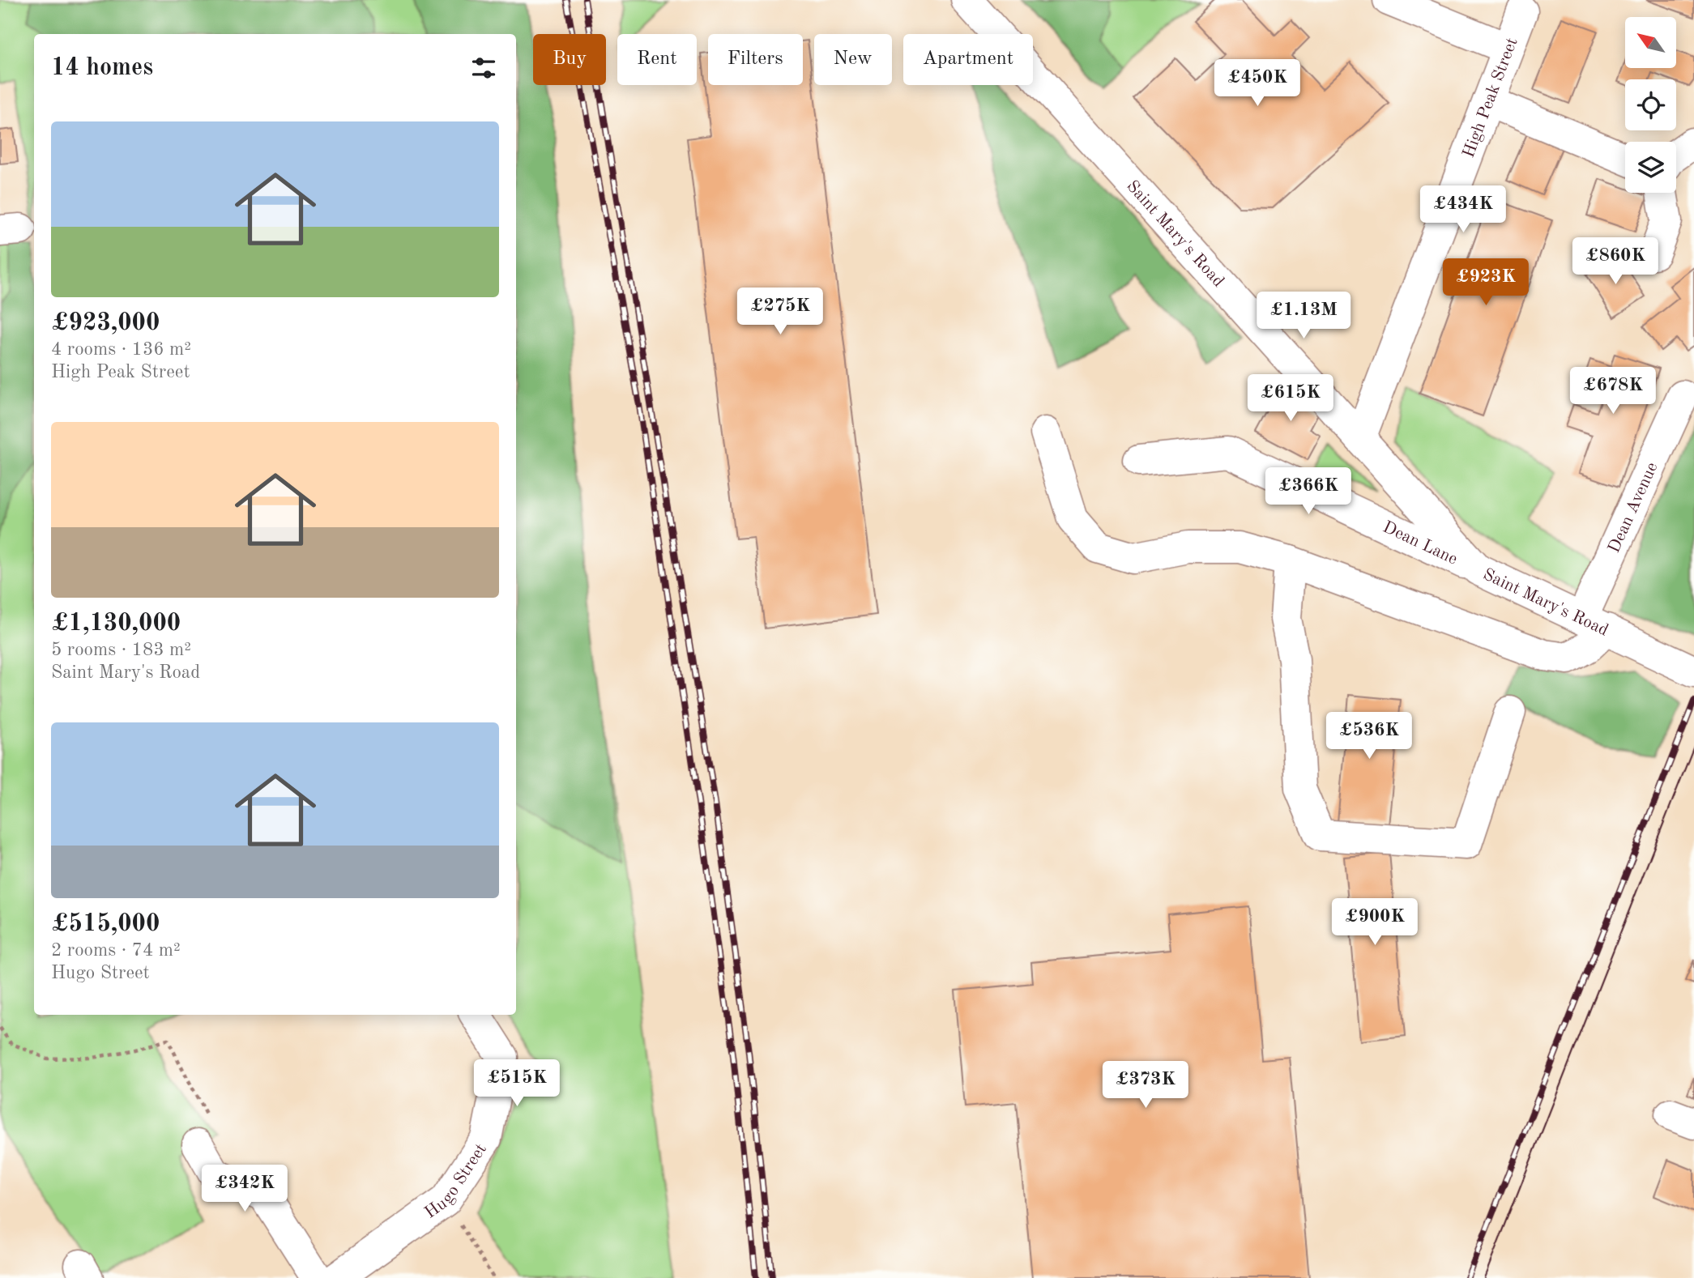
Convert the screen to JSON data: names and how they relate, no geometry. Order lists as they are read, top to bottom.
{
  "streets": {
    "street": [
      "High Peak Street",
      "Saint Mary's Road",
      "Dean Avenue",
      "Dean Lane",
      "Hugo Street"
    ]
  },
  "crossings": [
    ["High Peak Street", "Saint Mary's Road"],
    ["Saint Mary's Road", "Dean Avenue"],
    ["Saint Mary's Road", "Dean Lane"]
  ],
  "north": "top left",
  "page": {
    "chip": [
      "Buy",
      "Rent",
      "Filters",
      "New",
      "Apartment"
    ],
    "heading": "14 homes",
    "price": [
      "£450K",
      "£434K",
      "£860K",
      "£923K",
      "£275K",
      "£1.13M",
      "£678K",
      "£615K",
      "£366K",
      "£536K",
      "£900K",
      "£515K",
      "£373K",
      "£342K"
    ],
    "list": [
      {
        "name": "£923,000",
        "note": "4 rooms · 136 m² · High Peak Street"
      },
      {
        "name": "£1,130,000",
        "note": "5 rooms · 183 m² · Saint Mary's Road"
      },
      {
        "name": "£515,000",
        "note": "2 rooms · 74 m² · Hugo Street"
      }
    ]
  }
}
